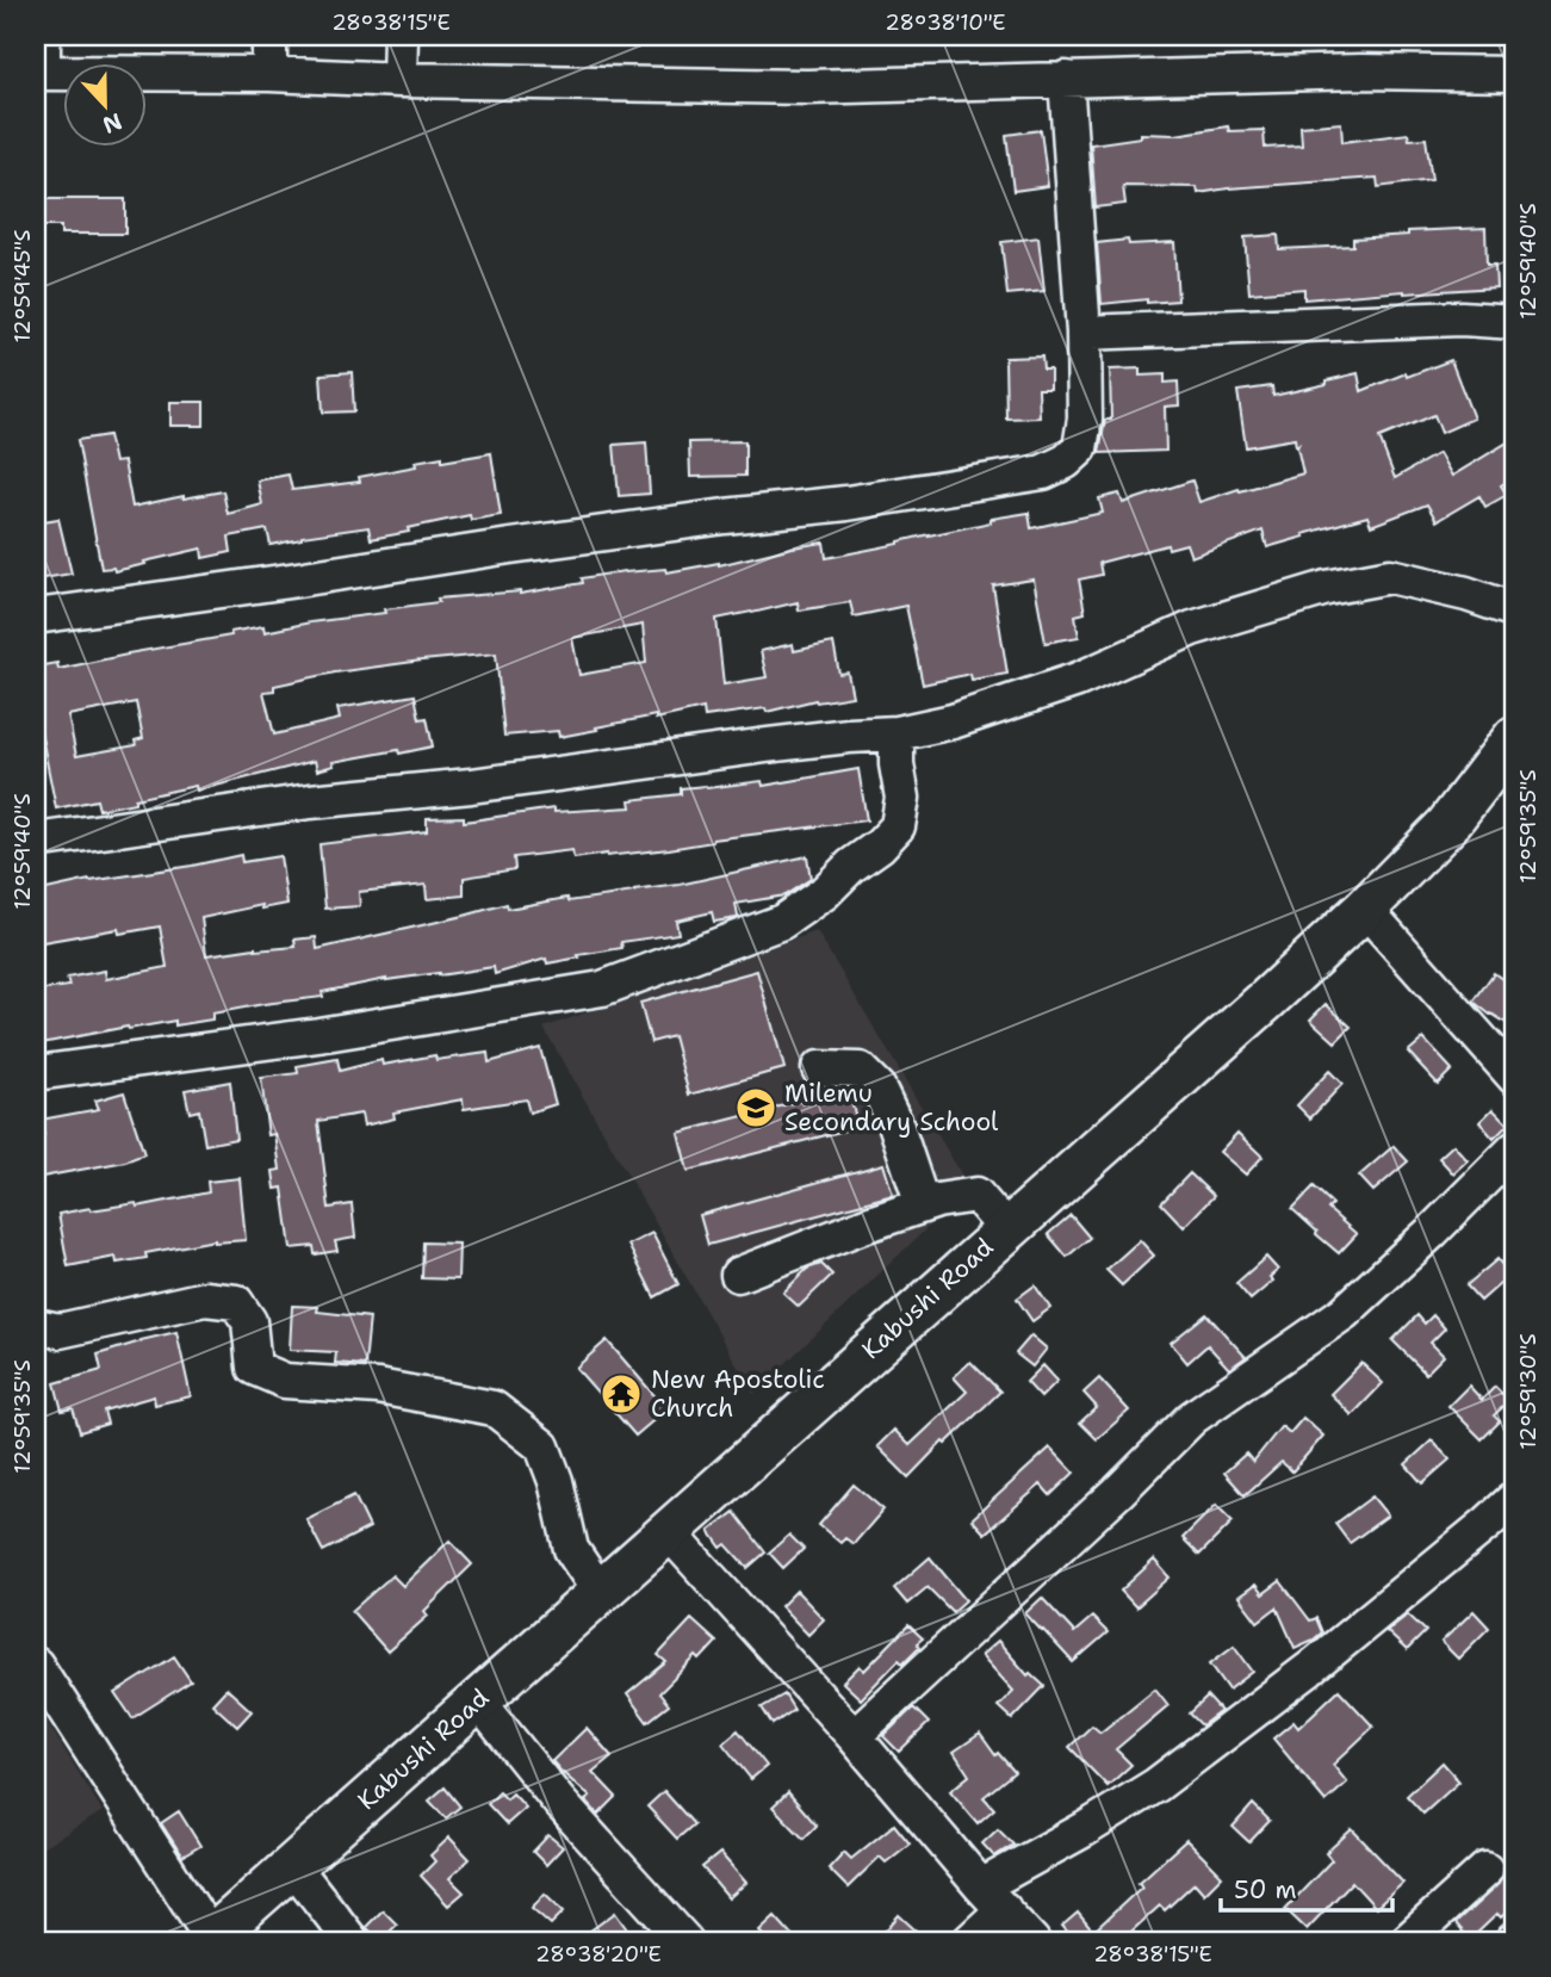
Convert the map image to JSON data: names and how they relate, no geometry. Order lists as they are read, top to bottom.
{
  "streets": {
    "main road": ["Kabushi Road"]
  },
  "places": {
    "school or university": ["Milemu Secondary School"],
    "temple": ["New Apostolic Church"]
  },
  "scale_bar": "50 m",
  "north": "bottom",
  "coordinates": [
    "28°38'15\"E",
    "28°38'10\"E",
    "12°59'40\"S",
    "12°59'45\"S",
    "12°59'35\"S",
    "12°59'30\"S",
    "28°38'20\"E"
  ]
}
